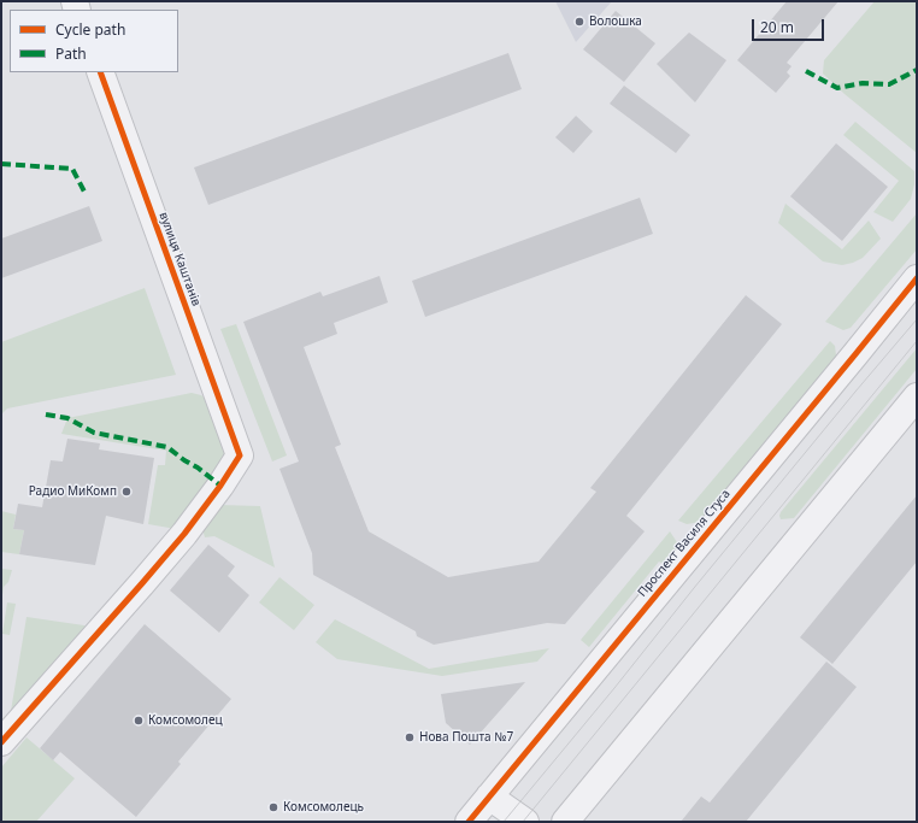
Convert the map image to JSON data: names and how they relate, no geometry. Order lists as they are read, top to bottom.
{
  "streets": {
    "street": ["вулиця Каштанів", "Проспект Василя Стуса"]
  },
  "places": [
    "Волошка",
    "Радио МиКомп",
    "Комсомолец",
    "Нова Пошта №7",
    "Комсомолець"
  ],
  "legend": ["Cycle path", "Path"],
  "scale_bar": "20 m"
}
